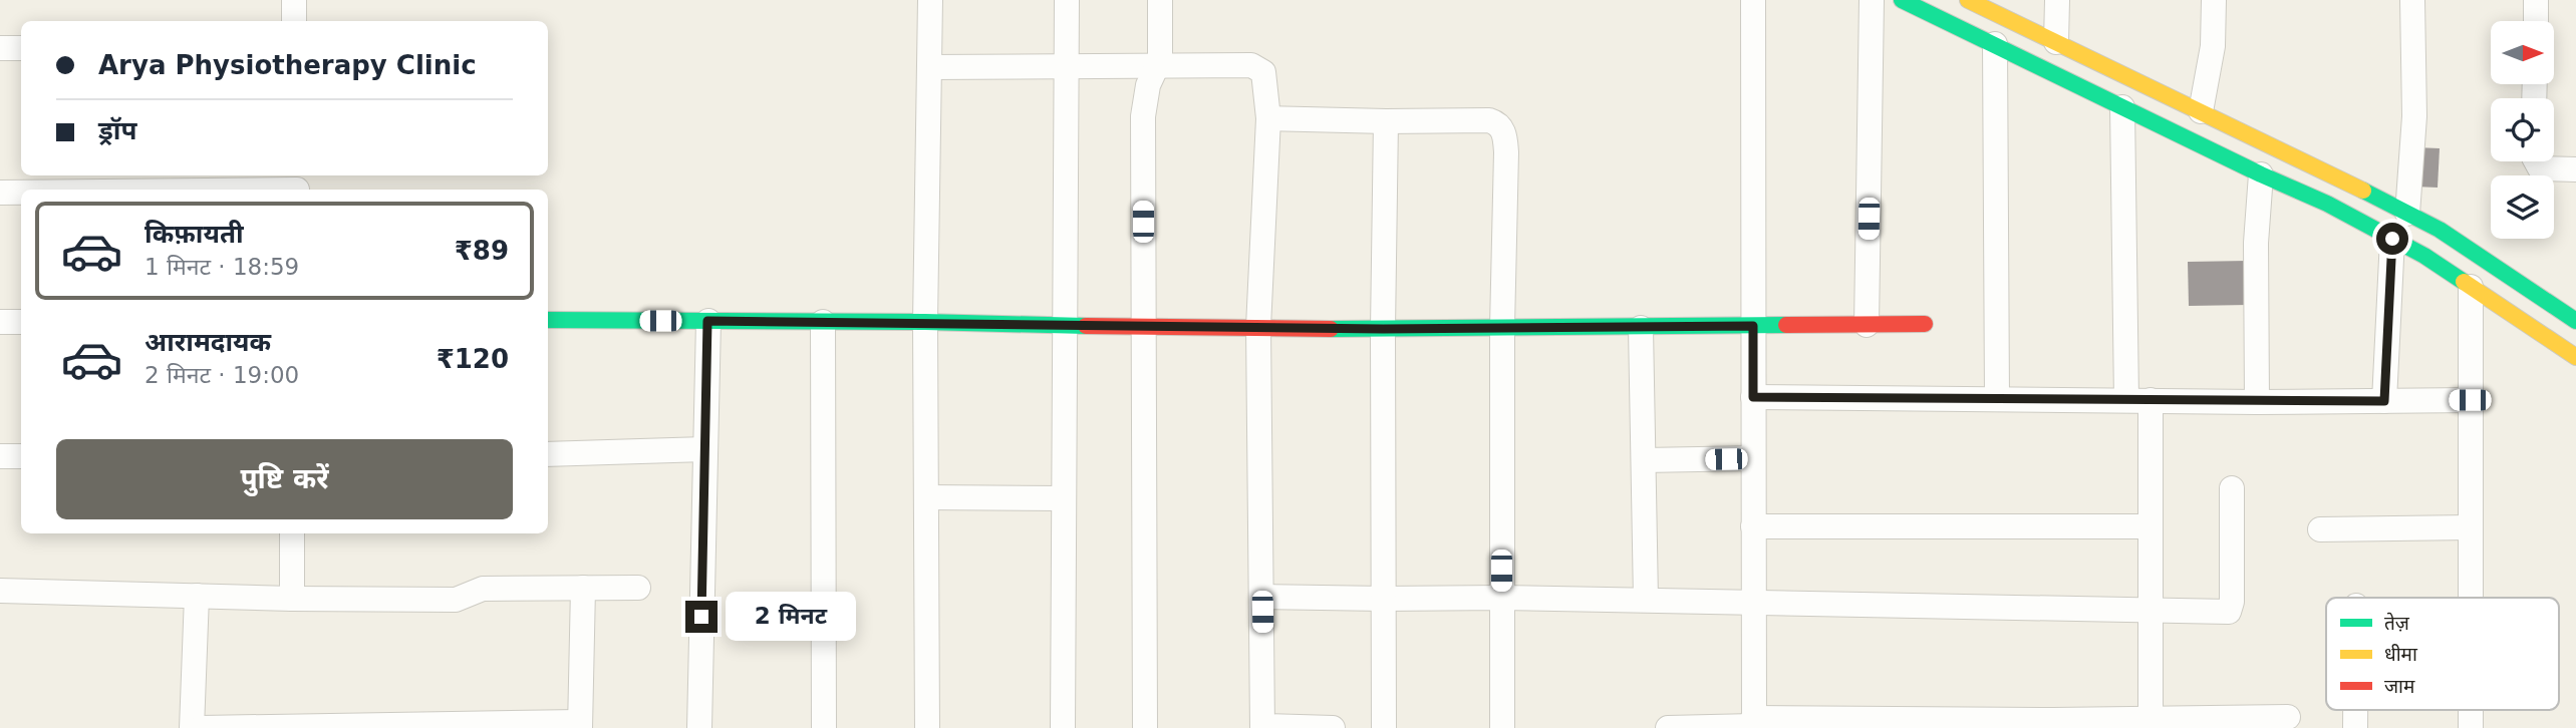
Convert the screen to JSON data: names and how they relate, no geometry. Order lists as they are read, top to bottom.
{
  "legend": ["तेज़", "धीमा", "जाम"],
  "north": "right",
  "page": {
    "banner": ["Arya Physiotherapy Clinic", "ड्रॉप"],
    "list": [
      {
        "name": "किफ़ायती",
        "note": "1 मिनट · 18:59",
        "value": "₹89"
      },
      {
        "name": "आरामदायक",
        "note": "2 मिनट · 19:00",
        "value": "₹120"
      }
    ],
    "buttons": "पुष्टि करें",
    "bubble": "2 मिनट"
  }
}
